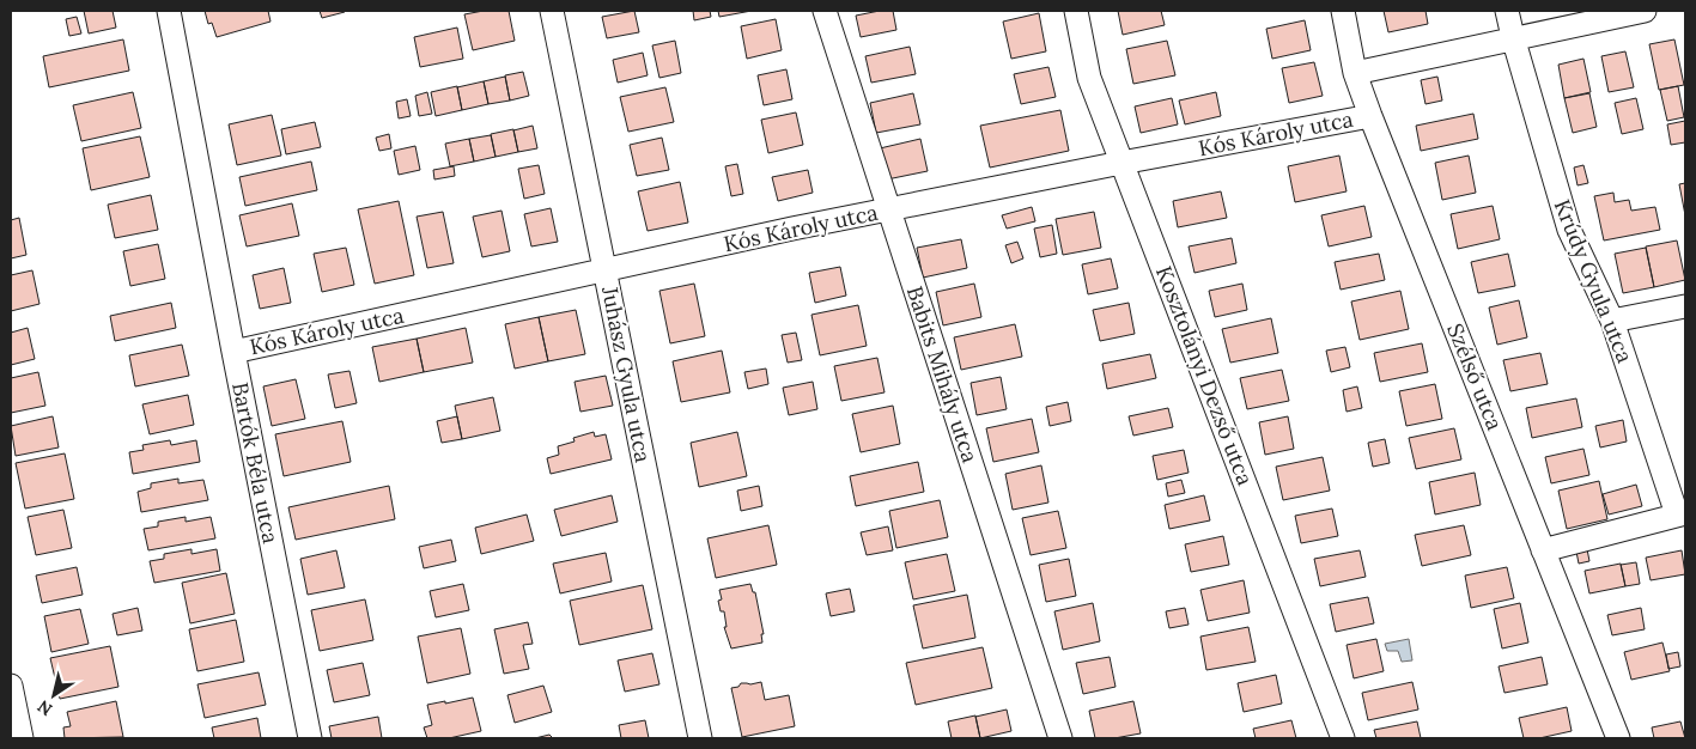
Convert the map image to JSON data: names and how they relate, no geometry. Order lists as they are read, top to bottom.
{
  "streets": {
    "street": [
      "Kós Károly utca",
      "Krúdy Gyula utca",
      "Juhász Gyula utca",
      "Babits Mihály utca",
      "Kosztolányi Dezső utca",
      "Szélső utca",
      "Bartók Béla utca"
    ]
  },
  "crossings": [
    ["Kós Károly utca", "Juhász Gyula utca"],
    ["Kós Károly utca", "Babits Mihály utca"],
    ["Kós Károly utca", "Kosztolányi Dezső utca"],
    ["Kós Károly utca", "Szélső utca"],
    ["Kós Károly utca", "Bartók Béla utca"]
  ],
  "north": "bottom left"
}
